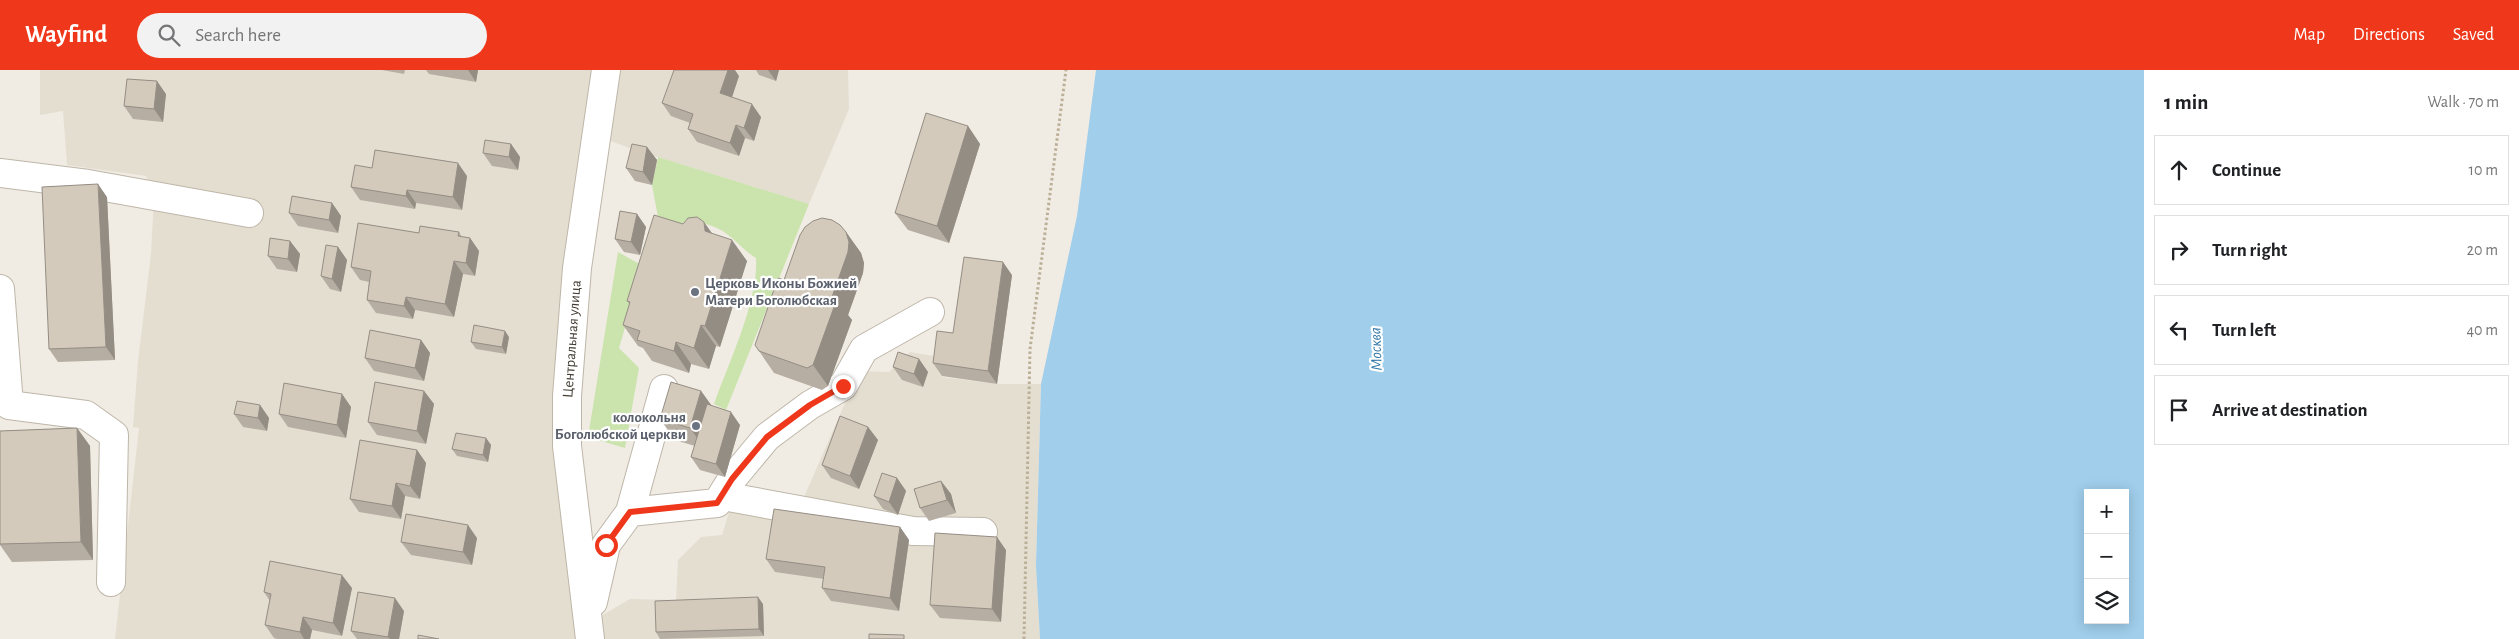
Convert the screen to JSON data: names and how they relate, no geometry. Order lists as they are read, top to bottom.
{
  "streets": {
    "street": ["Центральная улица"]
  },
  "water": ["Москва"],
  "places": ["Церковь Иконы Божией Матери Боголюбская", "колокольня Боголюбской церкви"],
  "page": {
    "header": "Wayfind",
    "search": "Search here",
    "nav": ["Map", "Directions", "Saved"],
    "heading": ["1 min", "Walk · 70 m"],
    "list": [
      ["Continue", "10 m"],
      ["Turn right", "20 m"],
      ["Turn left", "40 m"],
      "Arrive at destination"
    ],
    "map_buttons": ["+", "−"]
  }
}
